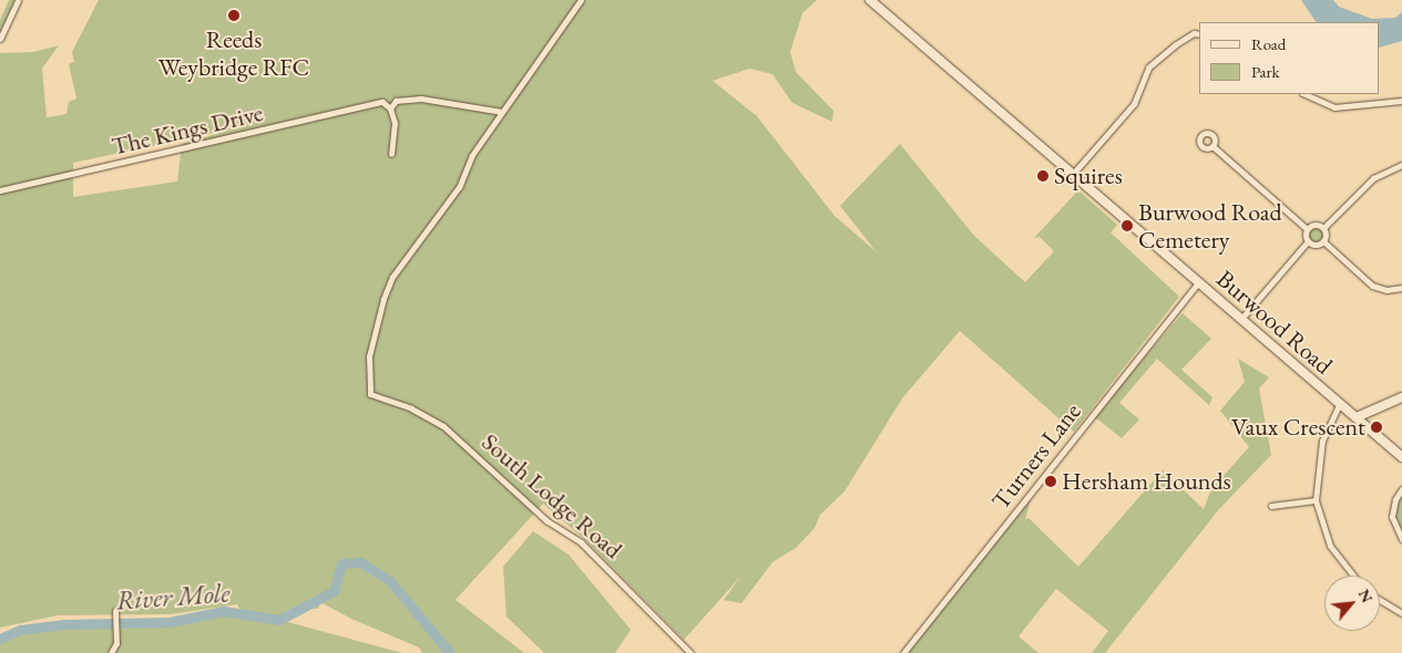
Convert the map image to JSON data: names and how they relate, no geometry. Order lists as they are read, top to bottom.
{
  "streets": {
    "street": [
      "The Kings Drive",
      "Burwood Road",
      "Turners Lane",
      "South Lodge Road"
    ]
  },
  "crossings": [
    ["The Kings Drive", "South Lodge Road"],
    ["Burwood Road", "Turners Lane"]
  ],
  "water": ["River Mole"],
  "places": [
    "Reeds Weybridge RFC",
    "Squires",
    "Burwood Road Cemetery",
    "Vaux Crescent",
    "Hersham Hounds"
  ],
  "legend": ["Road", "Park"],
  "north": "top right"
}
